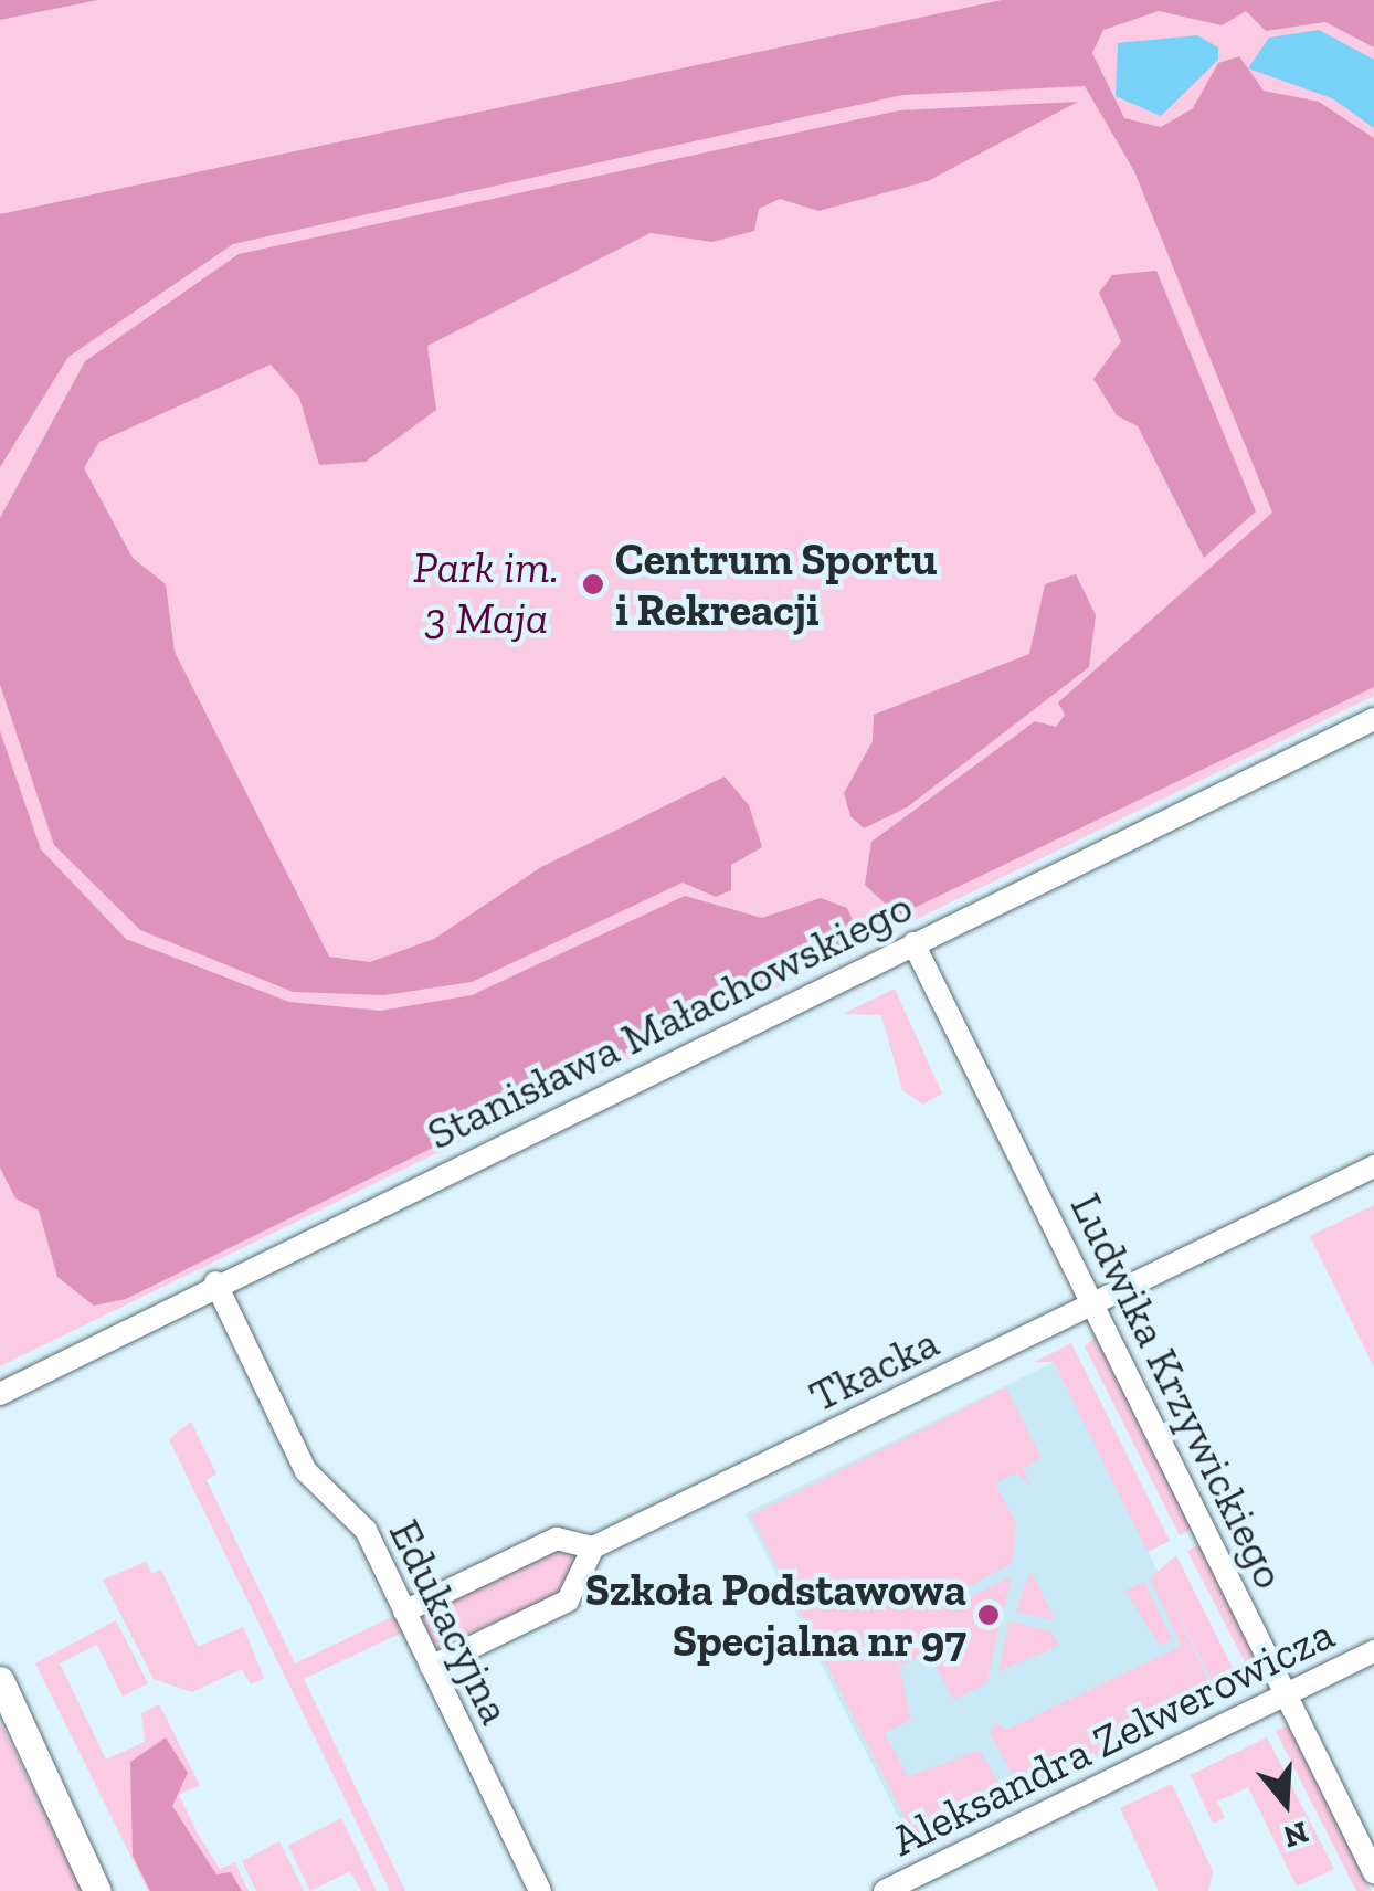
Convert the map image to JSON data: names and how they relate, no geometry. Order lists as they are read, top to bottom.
{
  "streets": {
    "street": [
      "Stanisława Małachowskiego",
      "Tkacka",
      "Ludwika Krzywickiego",
      "Edukacyjna",
      "Aleksandra Zelwerowicza"
    ]
  },
  "crossings": [
    ["Stanisława Małachowskiego", "Ludwika Krzywickiego"],
    ["Stanisława Małachowskiego", "Edukacyjna"],
    ["Tkacka", "Ludwika Krzywickiego"],
    ["Tkacka", "Edukacyjna"],
    ["Ludwika Krzywickiego", "Aleksandra Zelwerowicza"]
  ],
  "parks": ["Park im. 3 Maja"],
  "places": ["Centrum Sportu i Rekreacji", "Szkoła Podstawowa Specjalna nr 97"],
  "north": "bottom"
}
